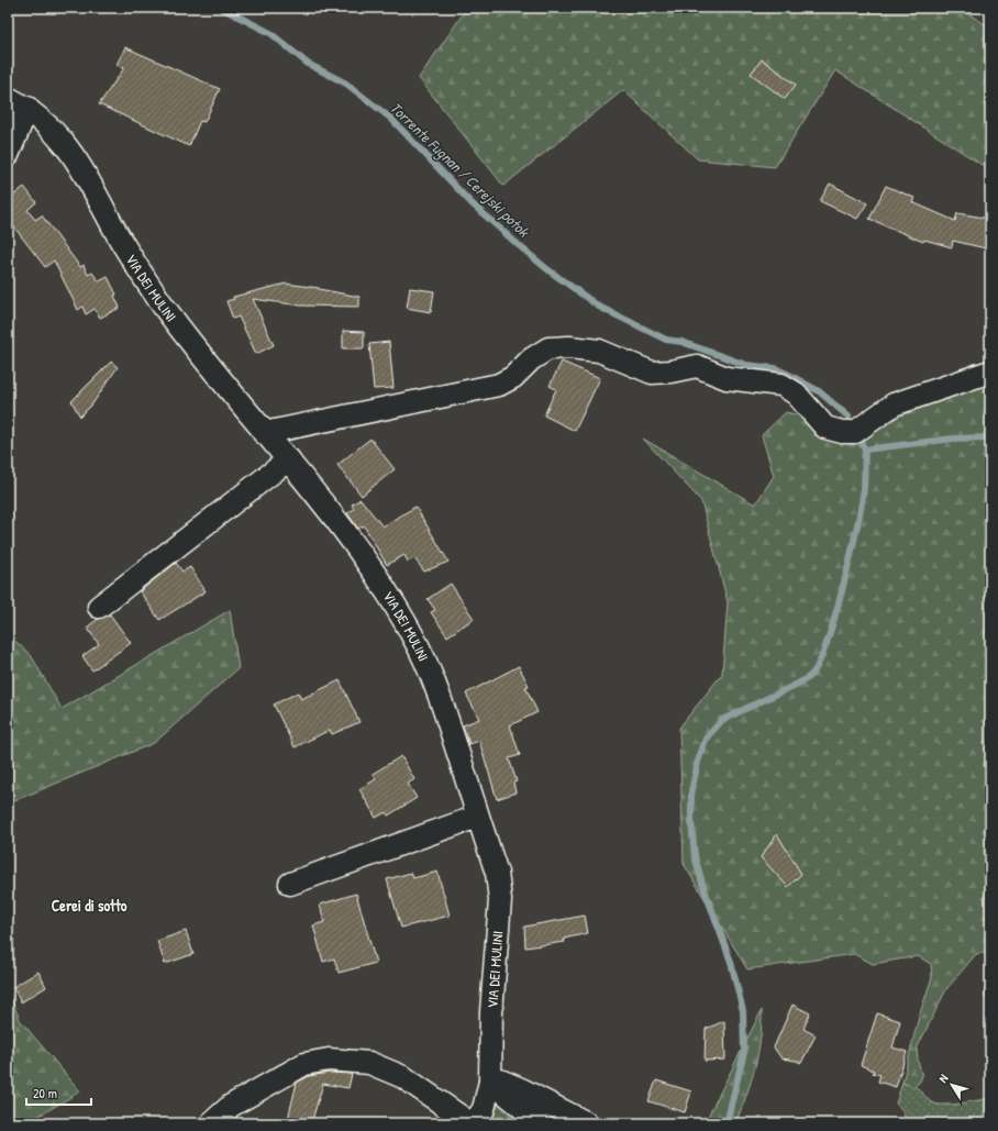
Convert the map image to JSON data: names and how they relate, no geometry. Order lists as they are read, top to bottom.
{
  "streets": {
    "street": ["VIA DEI MULINI"]
  },
  "districts": ["Cerei di sotto"],
  "water": ["Torrente Fugnan / Cerejski potok"],
  "scale_bar": "20 m",
  "north": "top left"
}
